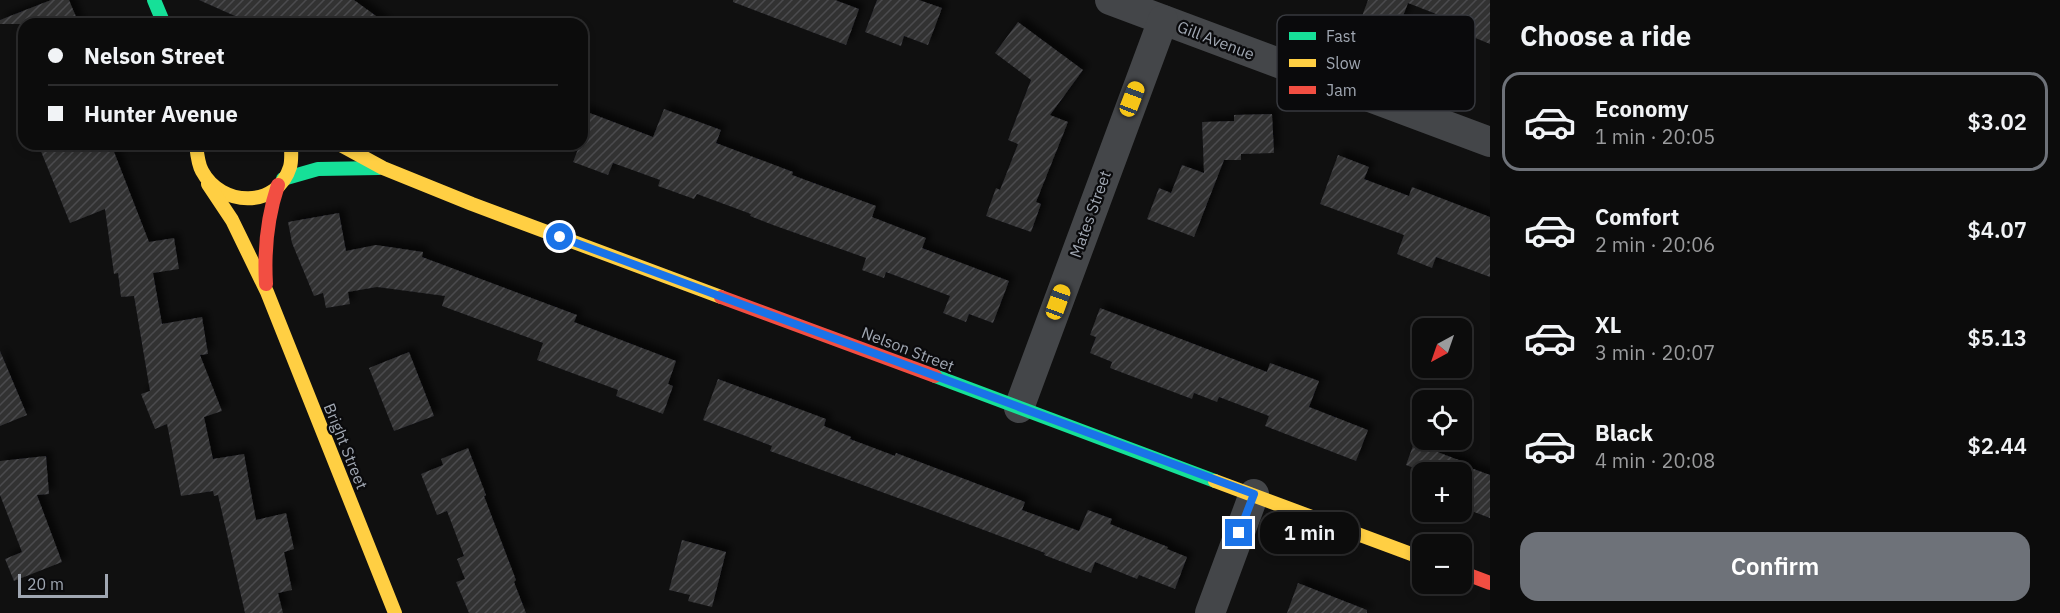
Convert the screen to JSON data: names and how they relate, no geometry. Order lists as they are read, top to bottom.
{
  "streets": {
    "street": [
      "Gill Avenue",
      "Mates Street",
      "Nelson Street",
      "Bright Street"
    ]
  },
  "crossings": [
    ["Gill Avenue", "Mates Street"],
    ["Mates Street", "Nelson Street"],
    ["Nelson Street", "Bright Street"]
  ],
  "legend": ["Fast", "Slow", "Jam"],
  "scale_bar": "20 m",
  "north": "bottom left",
  "page": {
    "heading": "Choose a ride",
    "banner": ["Nelson Street", "Hunter Avenue"],
    "list": [
      {
        "name": "Economy",
        "note": "1 min · 20:05",
        "value": "$3.02"
      },
      {
        "name": "Comfort",
        "note": "2 min · 20:06",
        "value": "$4.07"
      },
      {
        "name": "XL",
        "note": "3 min · 20:07",
        "value": "$5.13"
      },
      {
        "name": "Black",
        "note": "4 min · 20:08",
        "value": "$2.44"
      }
    ],
    "map_buttons": ["+", "−"],
    "bubble": "1 min",
    "buttons": "Confirm",
    "scale": "20 m"
  }
}
